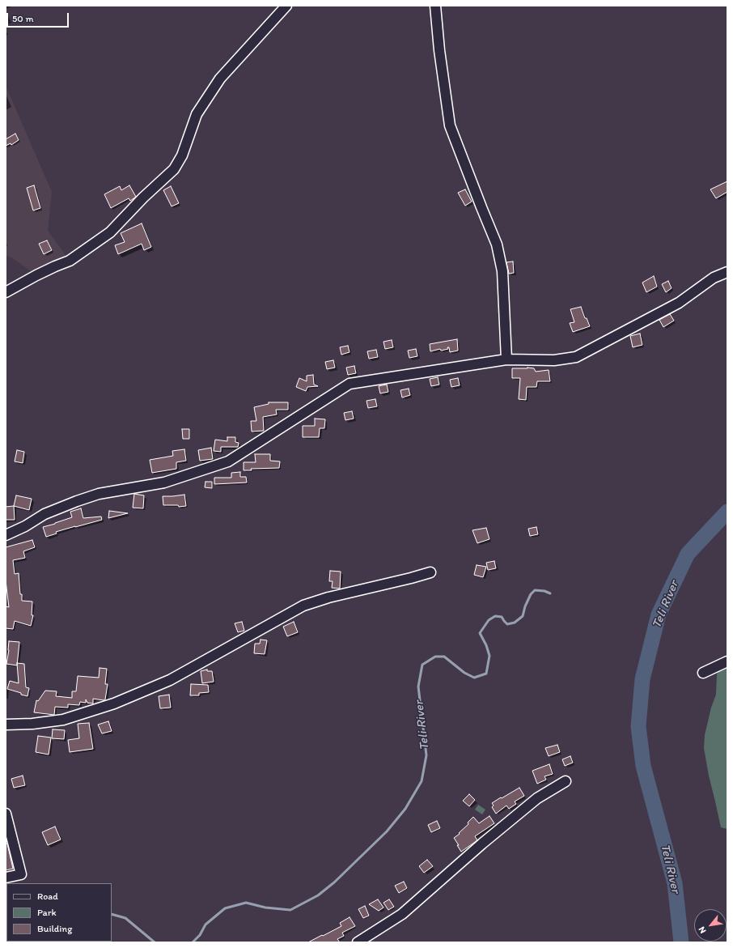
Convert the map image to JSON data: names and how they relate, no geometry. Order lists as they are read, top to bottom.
{
  "water": ["Teli River"],
  "legend": ["Road", "Park", "Building"],
  "scale_bar": "50 m",
  "north": "bottom left"
}
